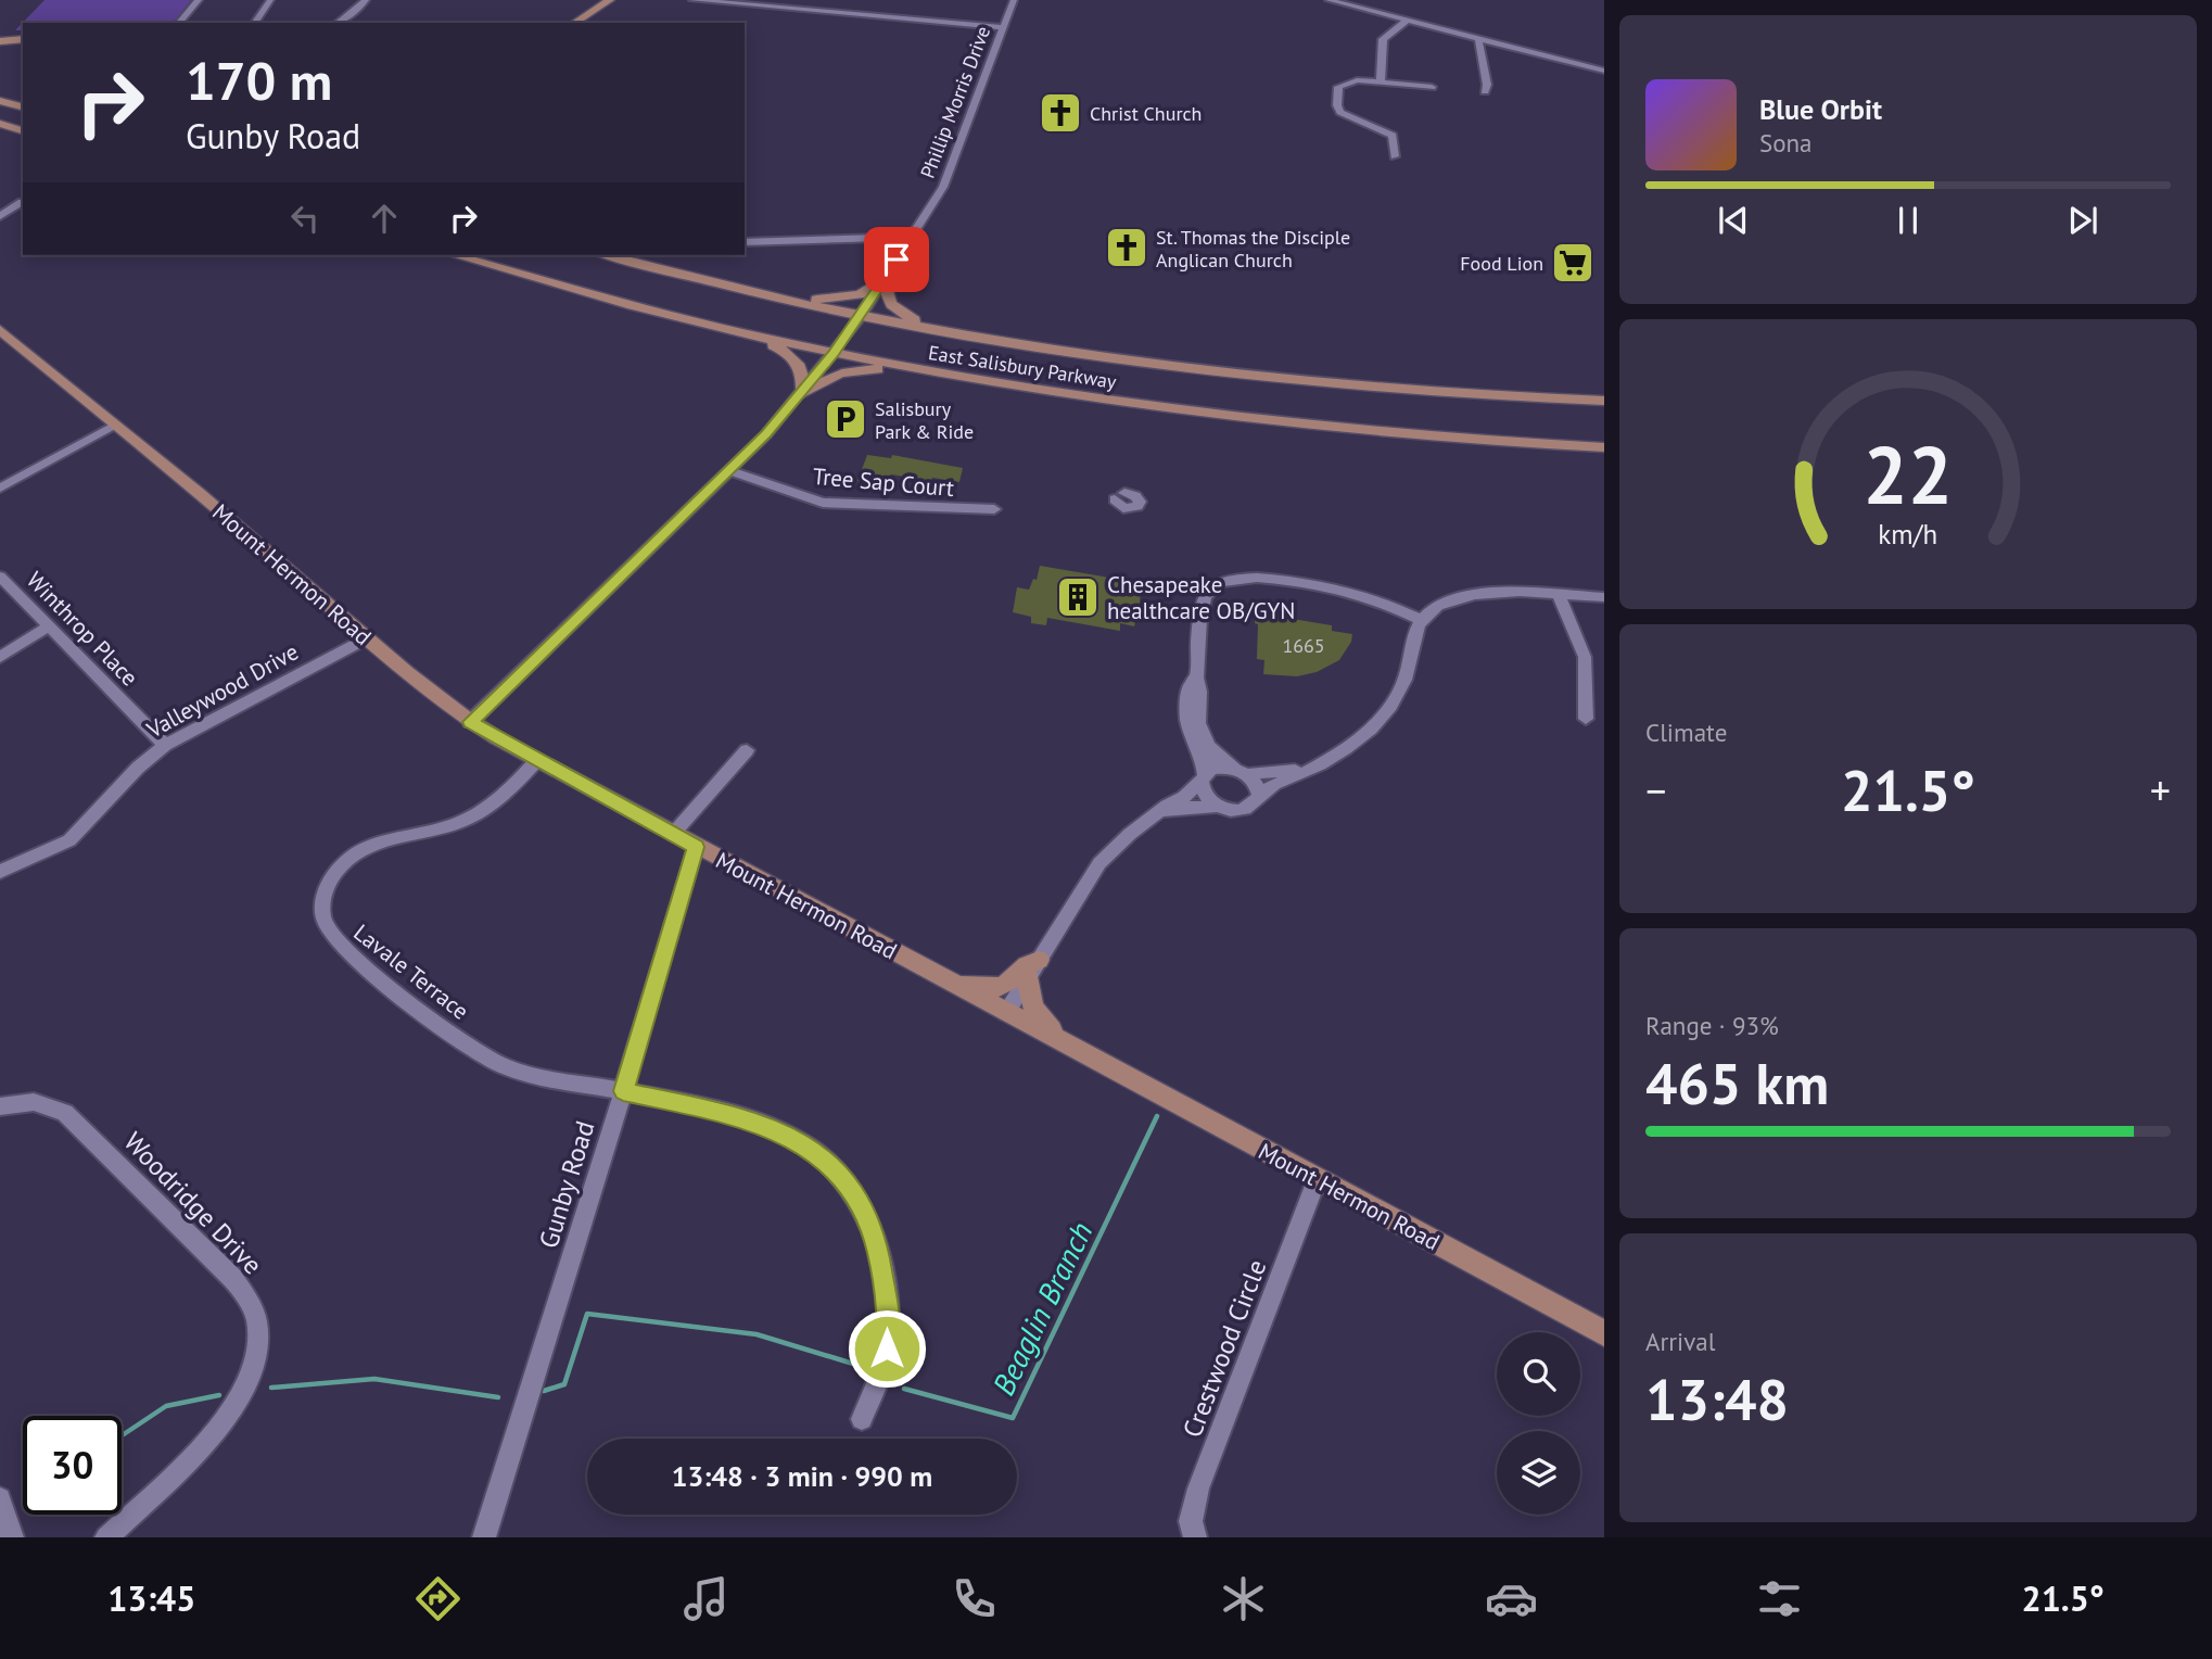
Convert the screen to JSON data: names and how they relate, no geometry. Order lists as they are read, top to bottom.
{
  "streets": {
    "main road": ["East Salisbury Parkway", "Mount Hermon Road"],
    "street": [
      "Phillip Morris Drive",
      "Tree Sap Court",
      "Winthrop Place",
      "Valleywood Drive",
      "Lavale Terrace",
      "Gunby Road",
      "Woodridge Drive",
      "Crestwood Circle"
    ]
  },
  "crossings": [
    ["Phillip Morris Drive", "East Salisbury Parkway"],
    ["Phillip Morris Drive", "Tree Sap Court"],
    ["Phillip Morris Drive", "Mount Hermon Road"],
    ["Mount Hermon Road", "Valleywood Drive"],
    ["Mount Hermon Road", "Lavale Terrace"],
    ["Mount Hermon Road", "Gunby Road"],
    ["Mount Hermon Road", "Crestwood Circle"],
    ["Winthrop Place", "Valleywood Drive"],
    ["Lavale Terrace", "Gunby Road"]
  ],
  "water": ["Beaglin Branch"],
  "places": {
    "church": ["Christ Church", "St. Thomas the Disciple Anglican Church"],
    "supermarket": ["Food Lion"],
    "parking": ["Salisbury Park & Ride"],
    "building": ["Chesapeake healthcare OB/GYN"]
  },
  "house_numbers": ["1665"],
  "page": {
    "turn": ["170 m", "Gunby Road"],
    "song": ["Blue Orbit", "Sona"],
    "tile": [
      "Climate",
      ["Range · 93%", "465 km"],
      ["Arrival", "13:48"]
    ],
    "heat": ["−", "21.5°", "+"],
    "limit": "30",
    "trip": "13:48 · 3 min · 990 m",
    "tabs": ["13:45", "21.5°"],
    "gauge": ["22", "km/h"]
  }
}
